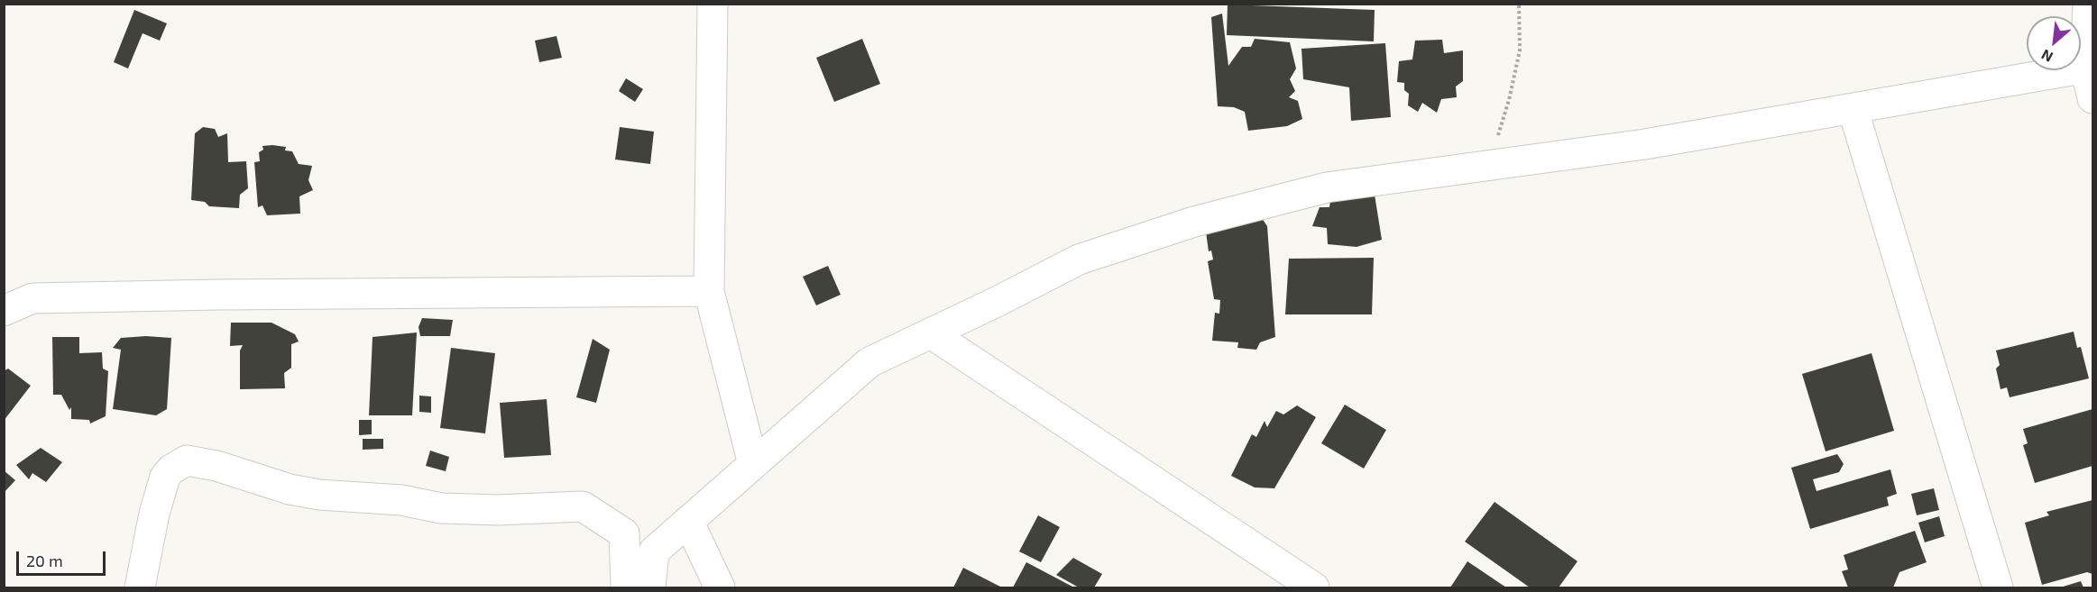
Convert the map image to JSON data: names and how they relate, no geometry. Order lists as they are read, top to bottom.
{
  "scale_bar": "20 m",
  "north": "bottom left"
}
